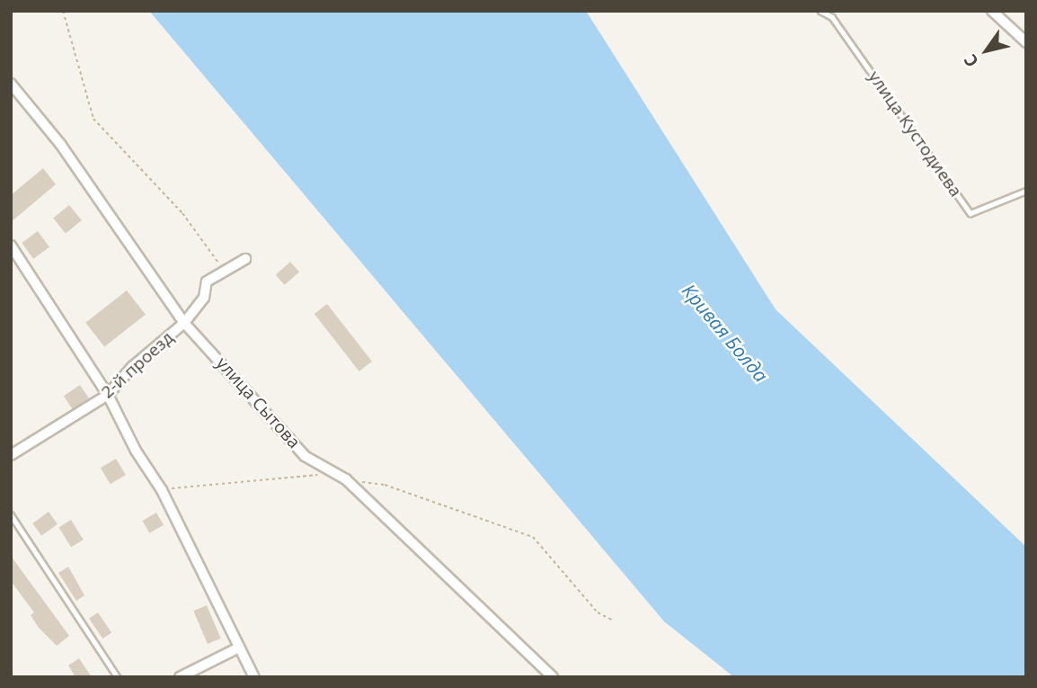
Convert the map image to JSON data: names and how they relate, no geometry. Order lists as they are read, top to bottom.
{
  "streets": {
    "street": ["2-й проезд", "улица Сытова"],
    "lane": ["улица Кустодиева"]
  },
  "crossings": [
    ["2-й проезд", "улица Сытова"]
  ],
  "water": ["Кривая Болда"],
  "north": "bottom left"
}
